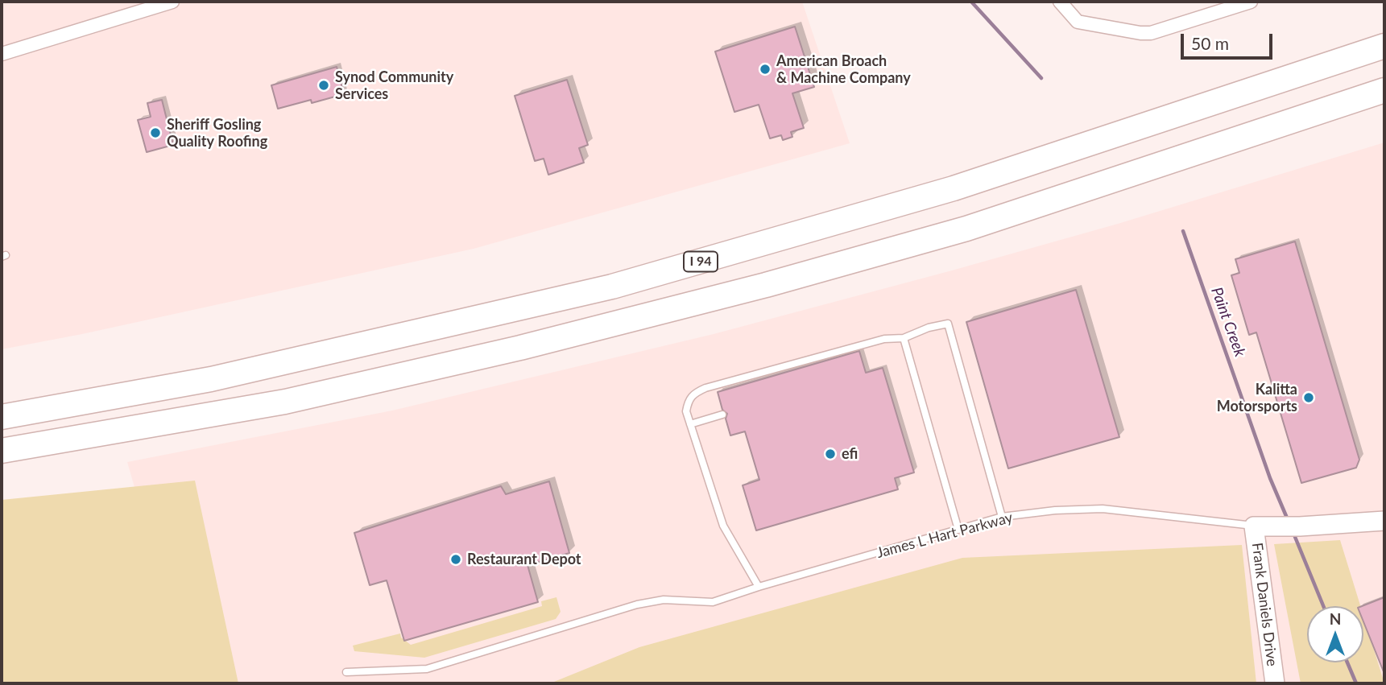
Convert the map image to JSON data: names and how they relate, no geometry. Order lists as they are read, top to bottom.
{
  "streets": {
    "highway": ["I 94"],
    "street": ["James L Hart Parkway", "Frank Daniels Drive"]
  },
  "crossings": [
    ["James L Hart Parkway", "Frank Daniels Drive"]
  ],
  "water": ["Paint Creek"],
  "places": [
    "American Broach & Machine Company",
    "Synod Community Services",
    "Sheriff Gosling Quality Roofing",
    "Kalitta Motorsports",
    "efi",
    "Restaurant Depot"
  ],
  "scale_bar": "50 m",
  "north": "top"
}
